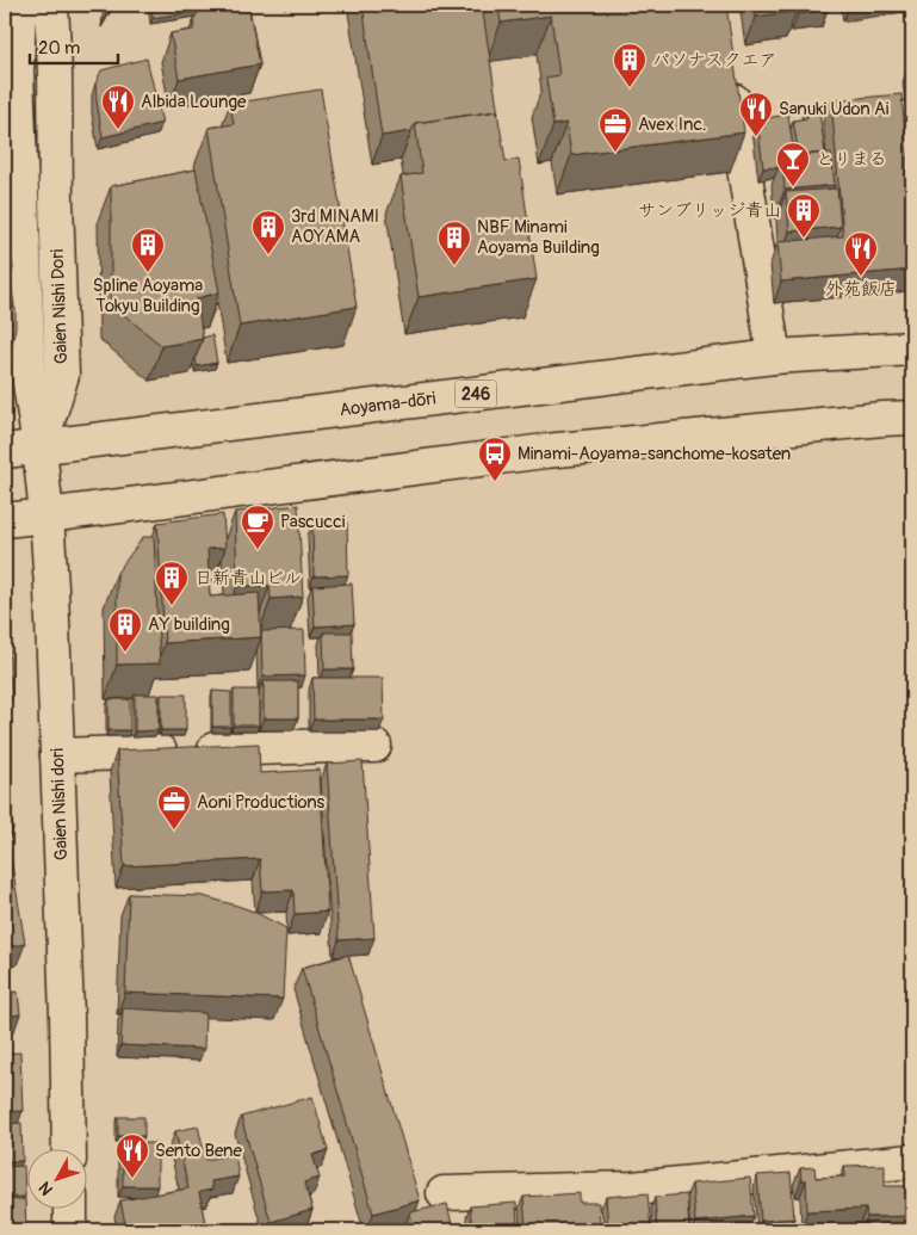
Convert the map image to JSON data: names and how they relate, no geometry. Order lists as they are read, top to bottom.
{
  "streets": {
    "main road": [
      "Gaien Nishi Dori",
      "246",
      "Aoyama-dōri",
      "Gaien Nishi dori"
    ]
  },
  "crossings": [
    ["Gaien Nishi Dori", "Aoyama-dōri"],
    ["Gaien Nishi Dori", "Gaien Nishi dori"],
    ["Aoyama-dōri", "Gaien Nishi dori"]
  ],
  "places": {
    "building": [
      "パソナスクエア",
      "サンブリッジ青山",
      "3rd MINAMI AOYAMA",
      "NBF Minami Aoyama Building",
      "Spline Aoyama Tokyu Building",
      "日新青山ビル",
      "AY building"
    ],
    "restaurant": [
      "Albida Lounge",
      "Sanuki Udon Ai",
      "外苑飯店",
      "Sento Bene"
    ],
    "office": ["Avex Inc.", "Aoni Productions"],
    "bar": ["とりまる"],
    "bus stop": ["Minami-Aoyama-sanchome-kosaten"],
    "cafe": ["Pascucci"]
  },
  "scale_bar": "20 m",
  "north": "bottom left"
}
